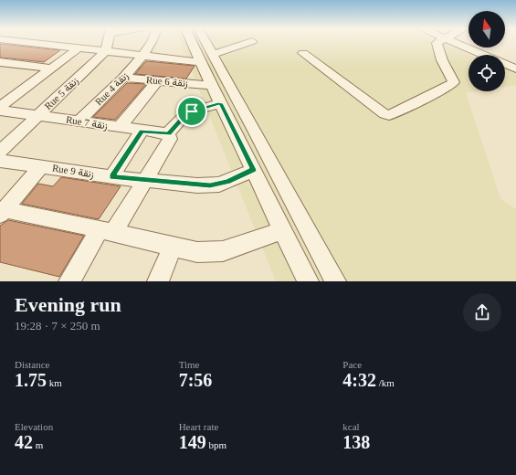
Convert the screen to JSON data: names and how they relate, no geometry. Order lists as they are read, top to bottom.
{
  "streets": {
    "street": [
      "Rue 6 زنقة",
      "Rue 4 زنقة",
      "Rue 5 زنقة",
      "Rue 7 زنقة",
      "Rue 9 زنقة"
    ]
  },
  "crossings": [
    ["Rue 6 زنقة", "Rue 4 زنقة"],
    ["Rue 4 زنقة", "Rue 7 زنقة"],
    ["Rue 5 زنقة", "Rue 7 زنقة"]
  ],
  "north": "top",
  "page": {
    "heading": ["Evening run", "19:28 · 7 × 250 m"],
    "stats": [
      ["Distance", "1.75 km"],
      ["Time", "7:56"],
      ["Pace", "4:32 /km"],
      ["Elevation", "42 m"],
      ["Heart rate", "149 bpm"],
      ["kcal", "138"]
    ]
  }
}
